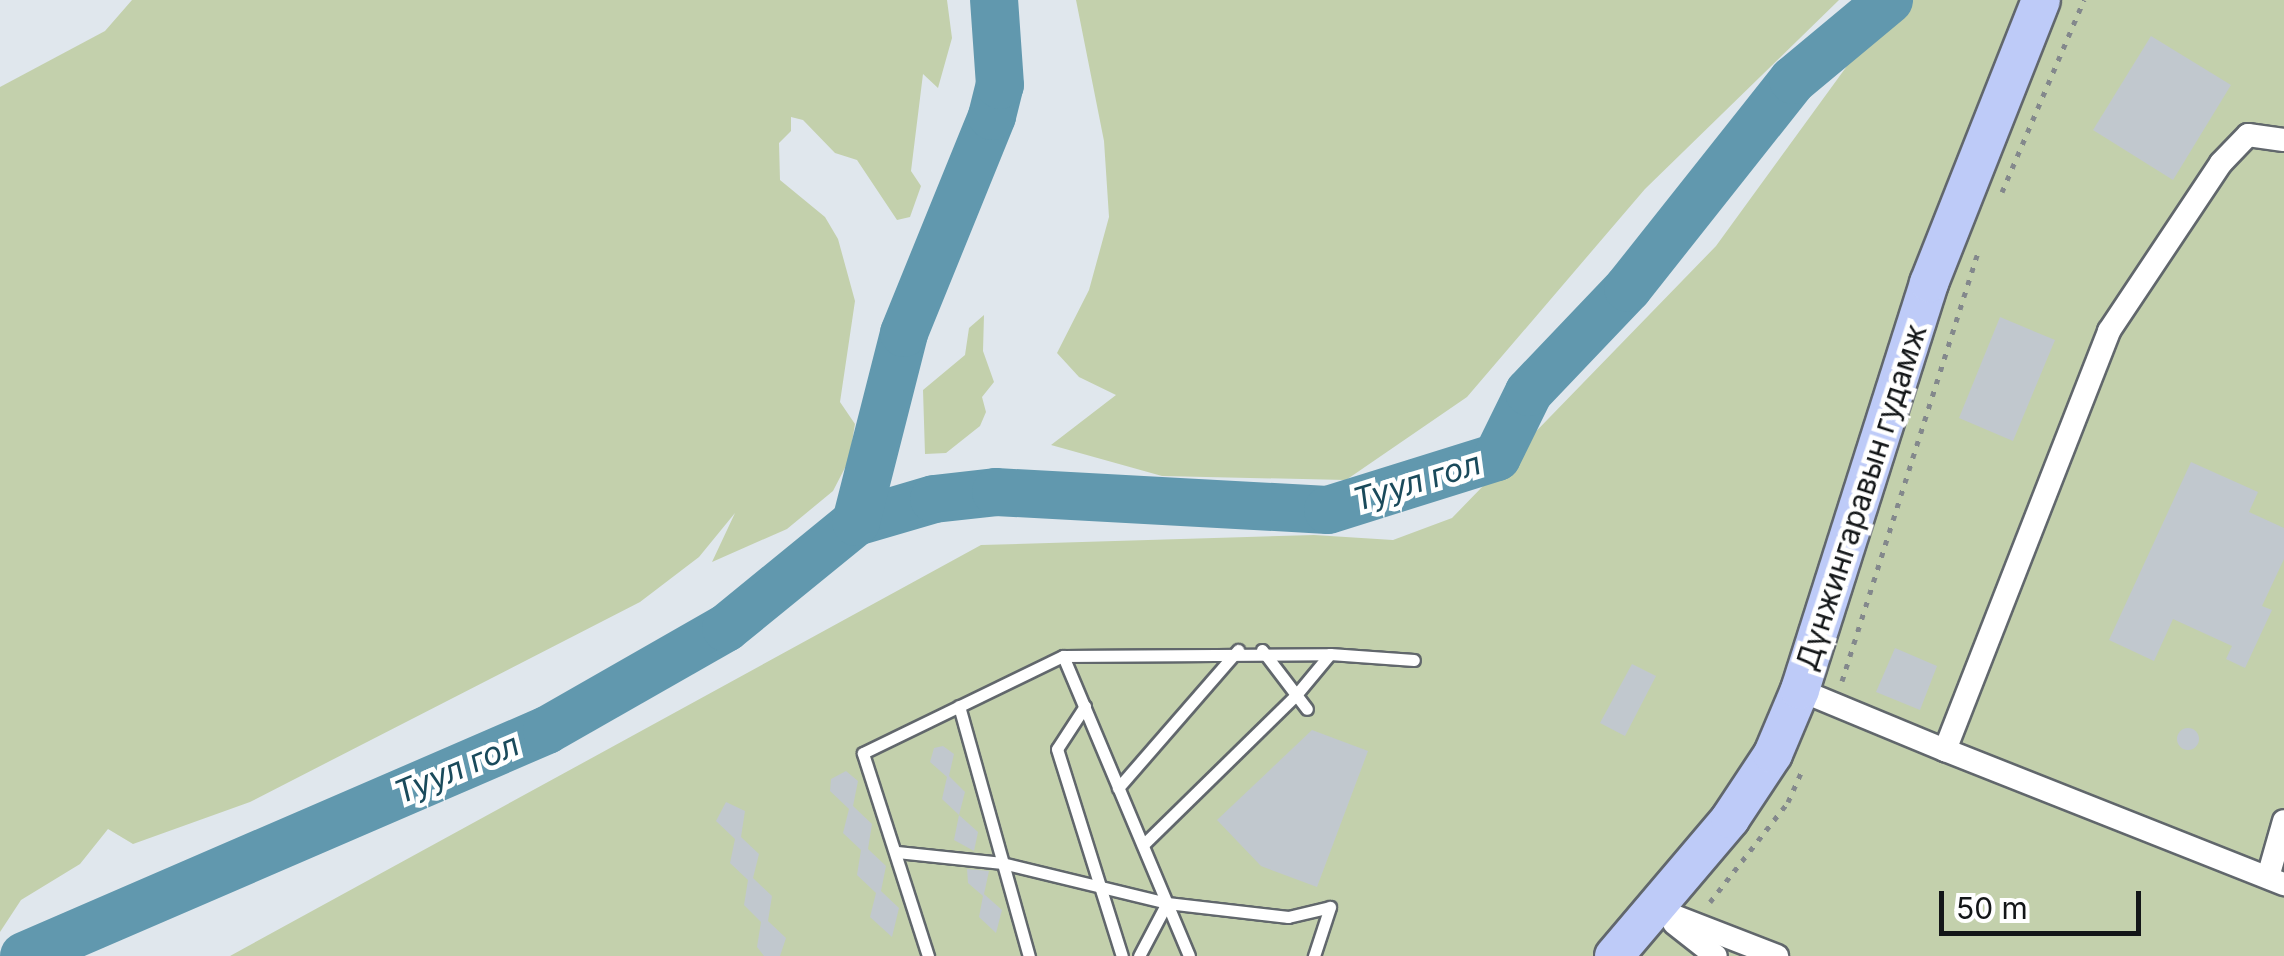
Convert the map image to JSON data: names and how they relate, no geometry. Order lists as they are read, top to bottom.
{
  "streets": {
    "main road": ["Дүнжингаравын гудамж"]
  },
  "water": ["Туул гол"],
  "scale_bar": "50 m"
}
